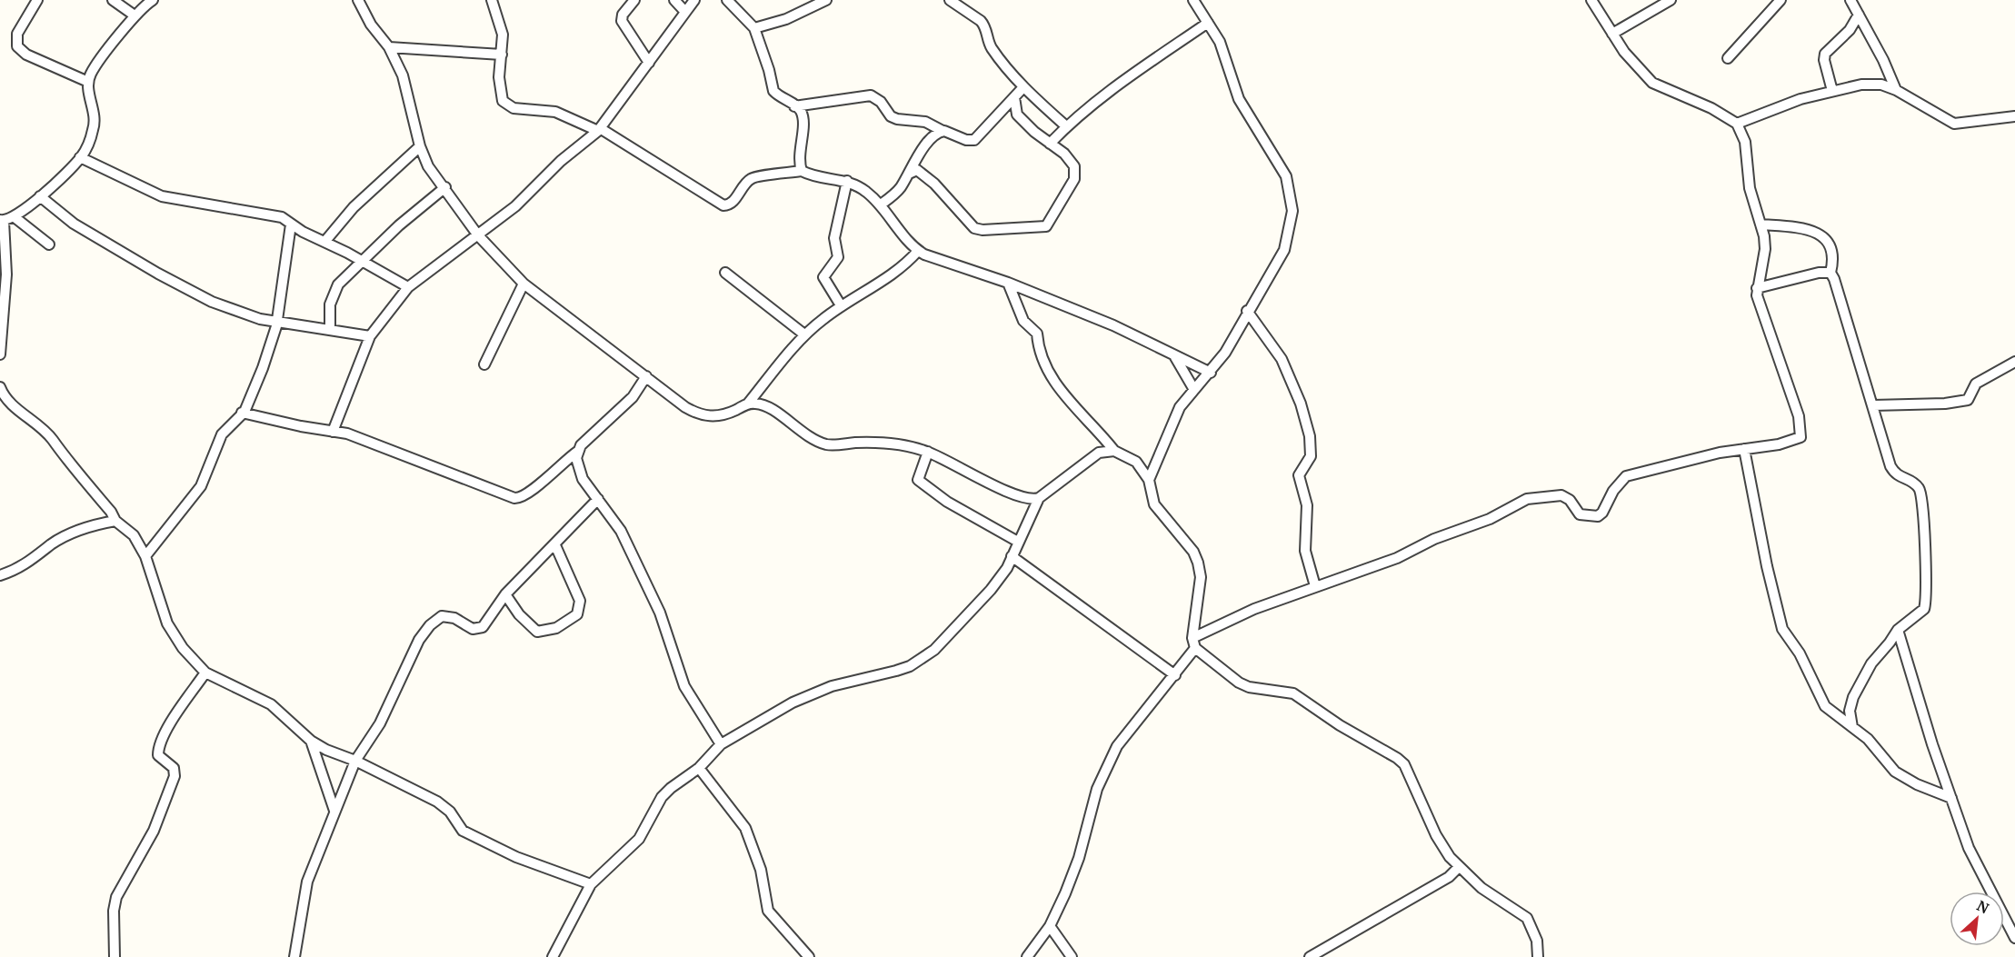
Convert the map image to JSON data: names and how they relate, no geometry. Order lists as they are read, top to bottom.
{
  "north": "top right"
}
